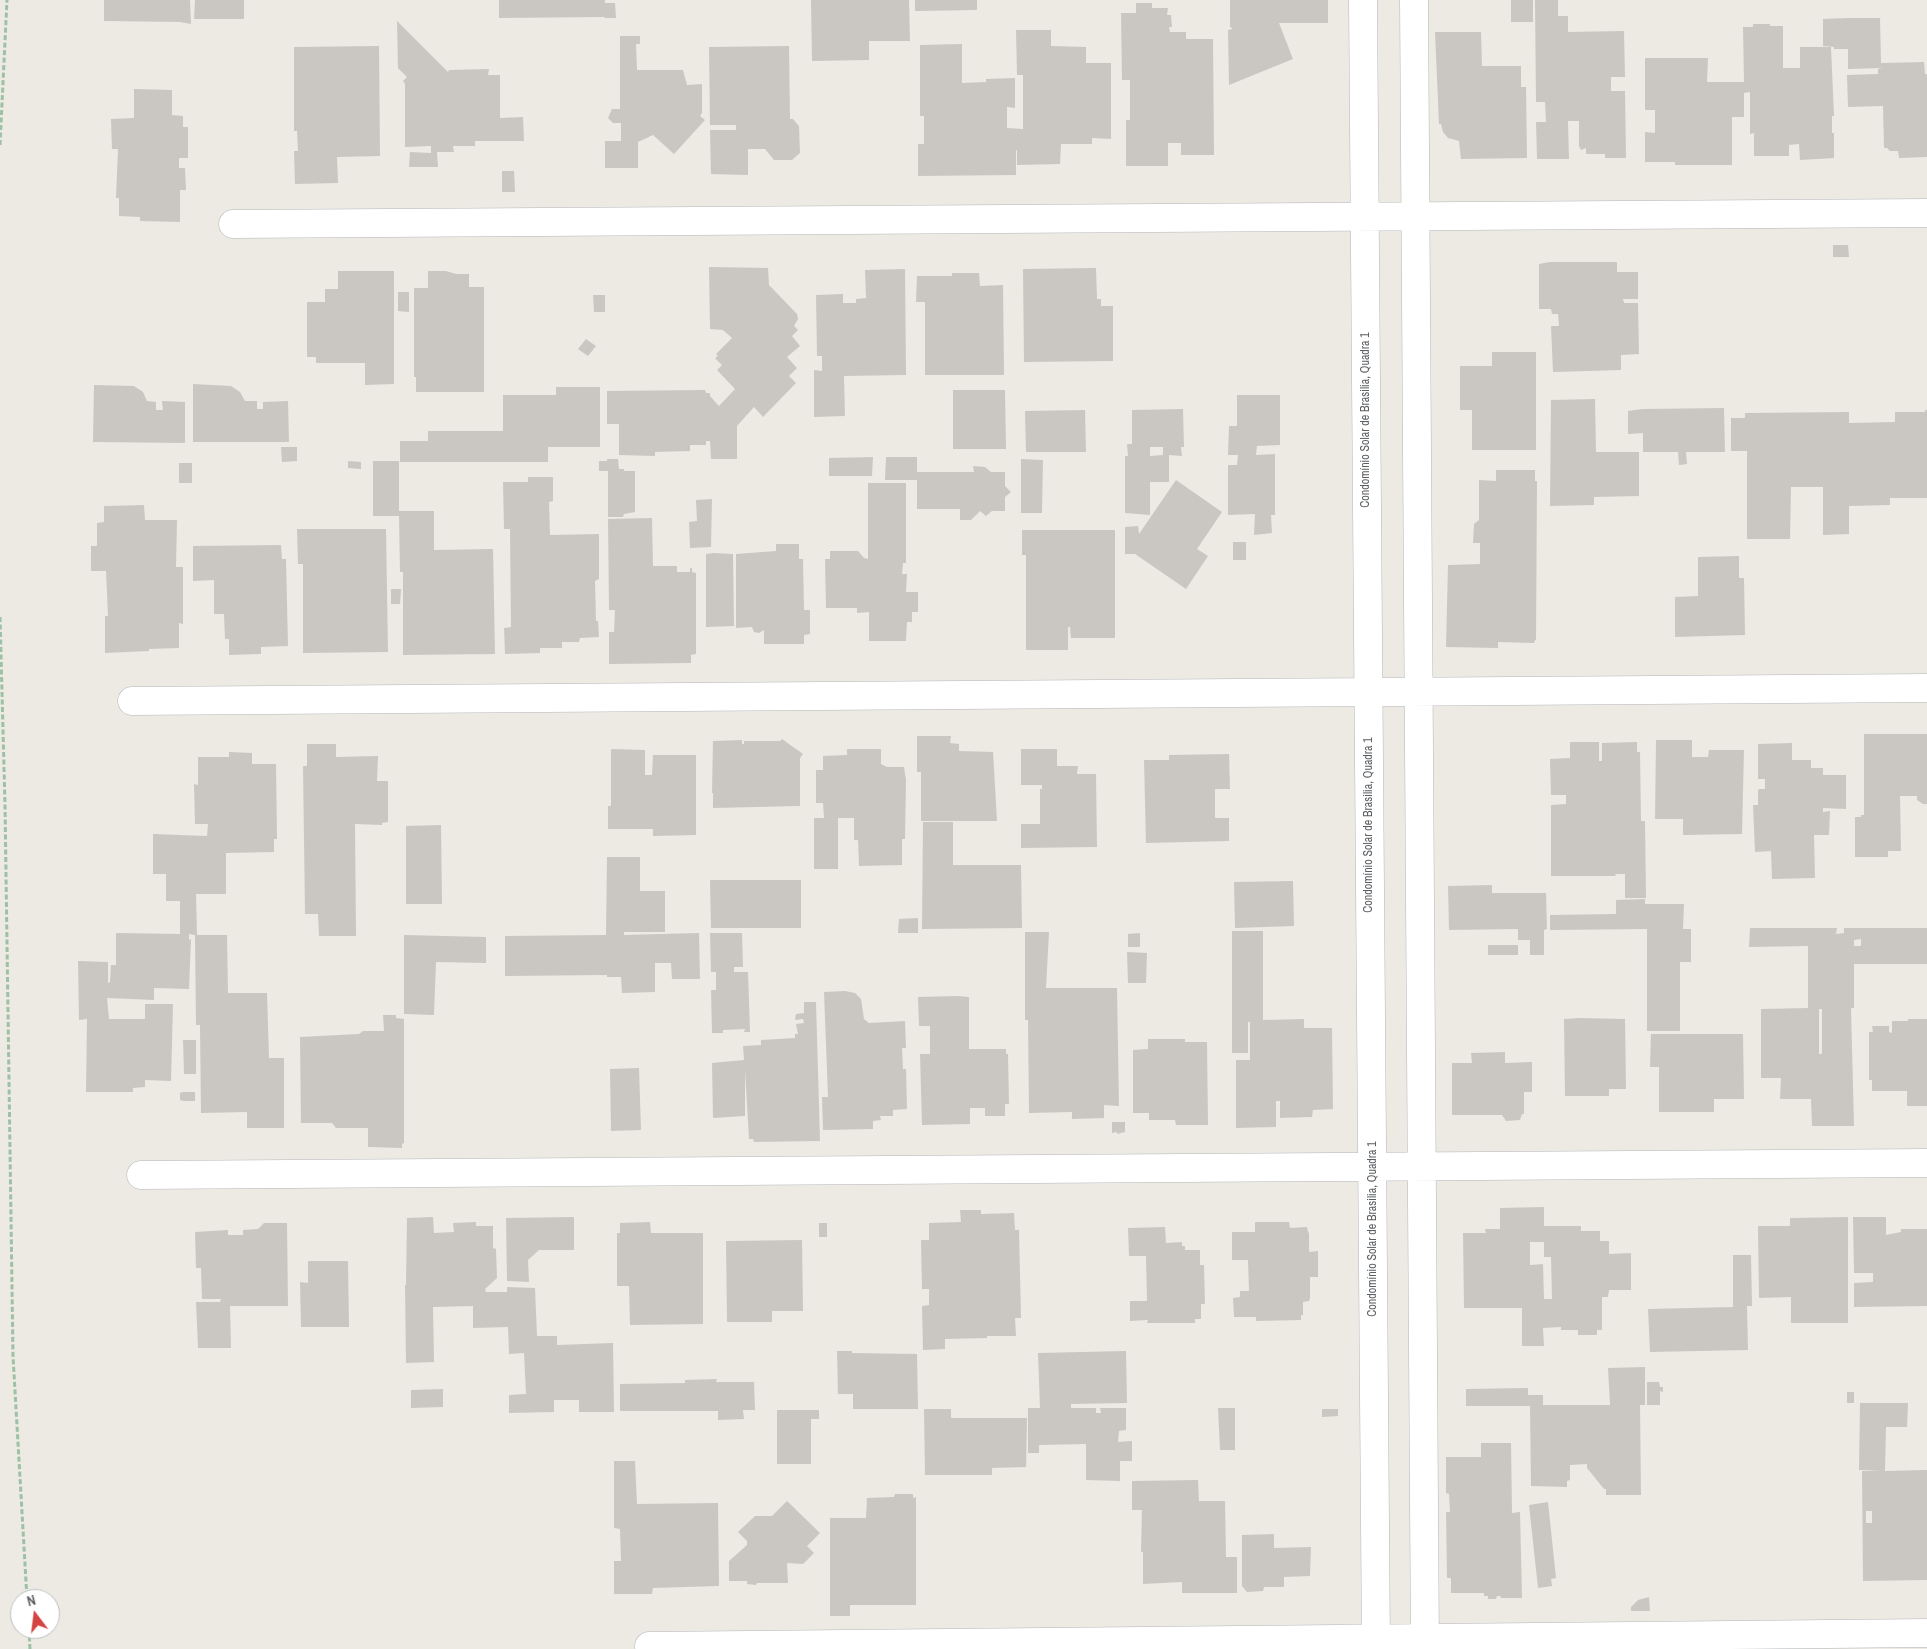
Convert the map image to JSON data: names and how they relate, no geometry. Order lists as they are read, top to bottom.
{
  "streets": {
    "street": ["Condomínio Solar de Brasilia, Quadra 1"]
  },
  "north": "top"
}
